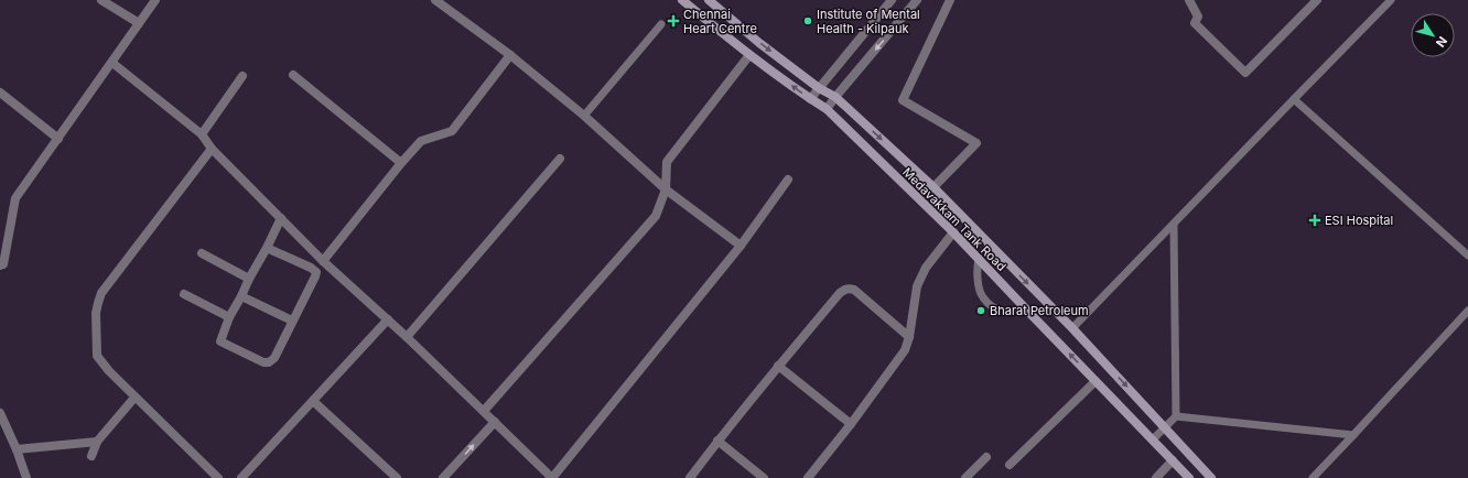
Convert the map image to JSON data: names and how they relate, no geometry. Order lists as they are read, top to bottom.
{
  "streets": {
    "main road": ["Medavakkam Tank Road"]
  },
  "places": {
    "health": ["Chennai Heart Centre", "ESI Hospital"],
    "other": ["Institute of Mental Health - Kilpauk", "Bharat Petroleum"]
  },
  "north": "bottom right"
}
